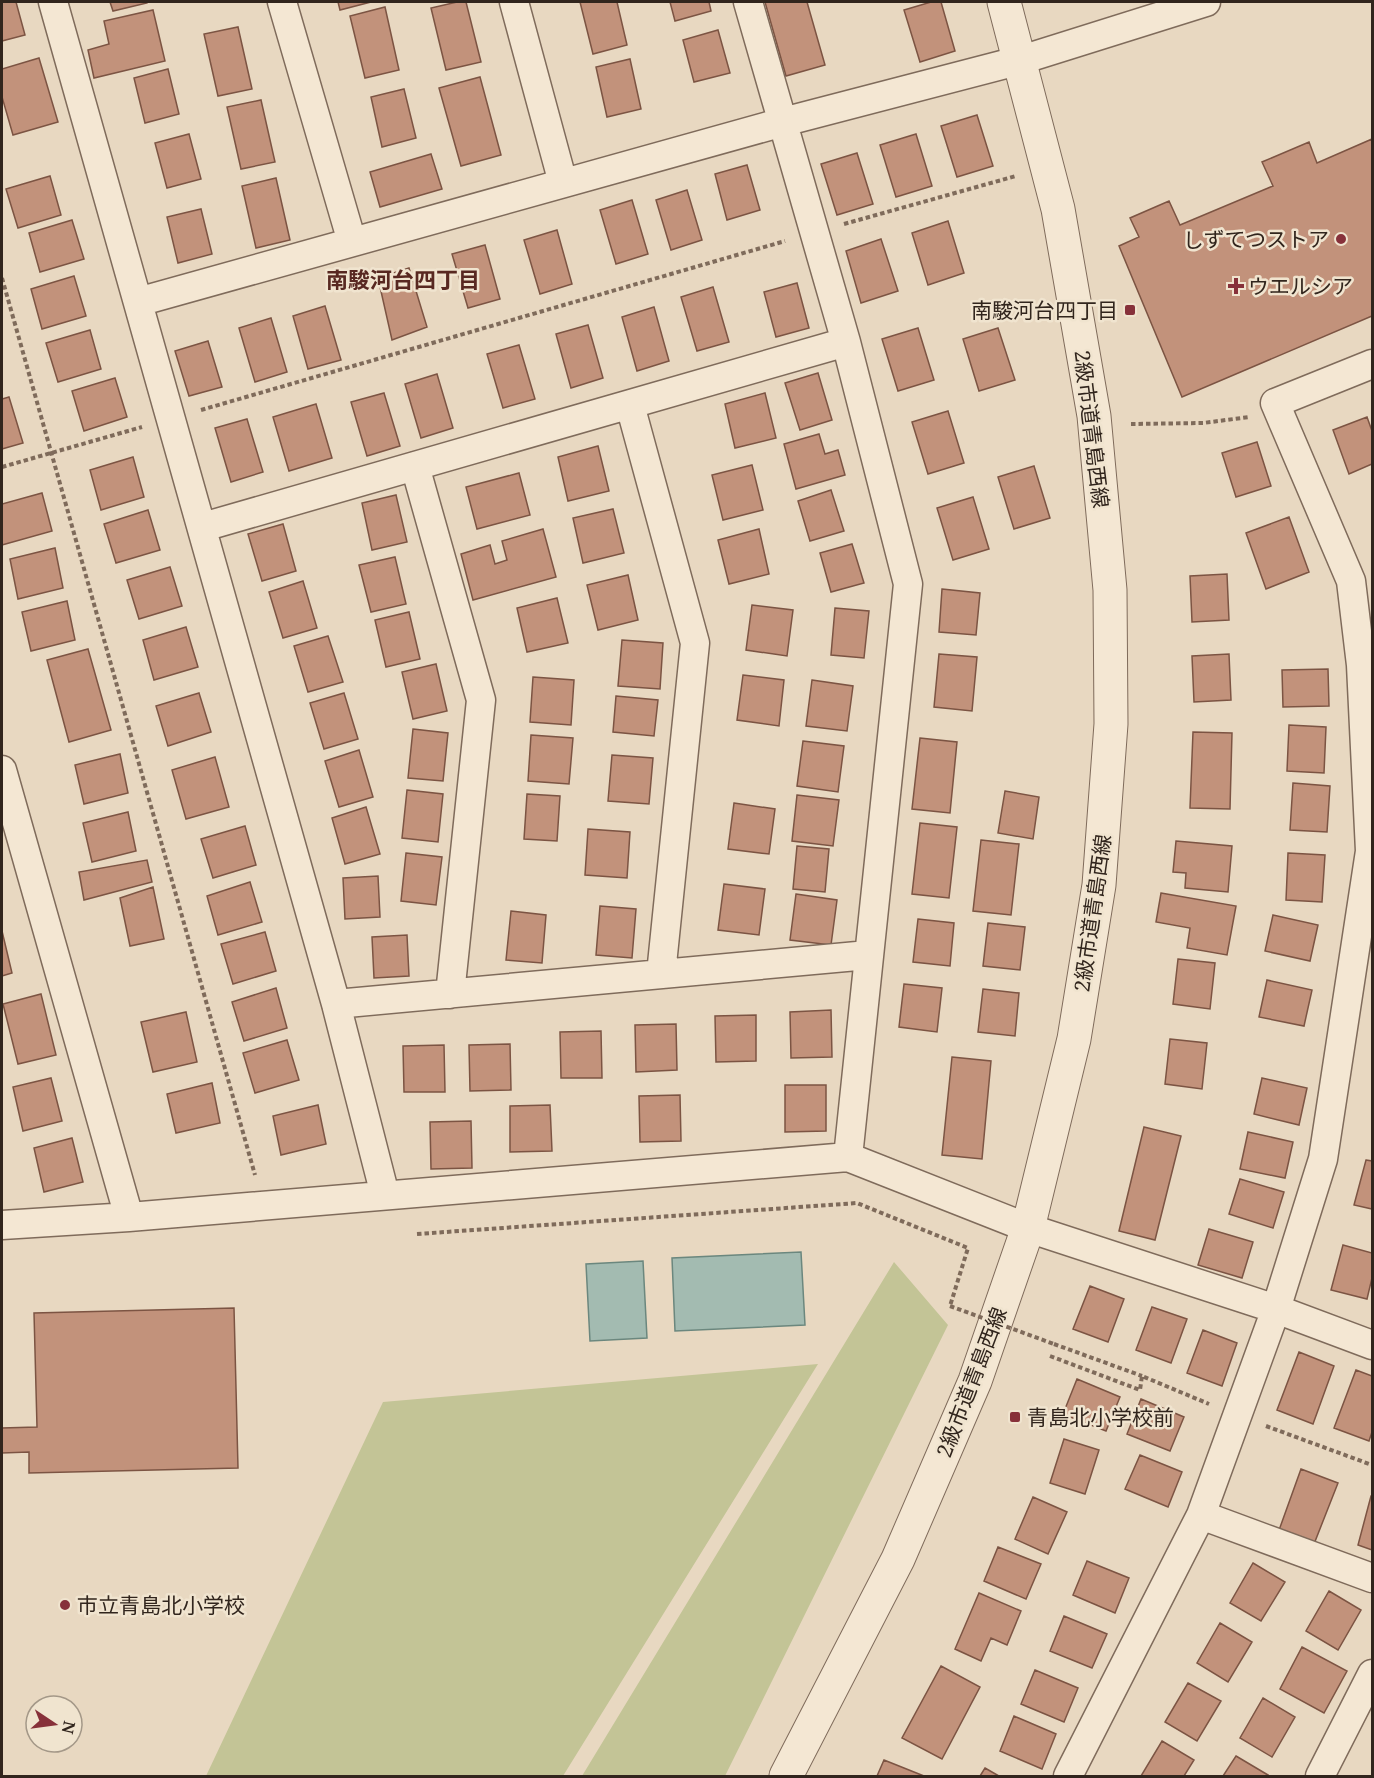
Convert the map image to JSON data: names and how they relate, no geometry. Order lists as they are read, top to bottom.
{
  "streets": {
    "street": ["2級市道青島西線"]
  },
  "districts": ["南駿河台四丁目"],
  "places": {
    "other": ["しずてつストア", "市立青島北小学校"],
    "health": ["ウエルシア"],
    "transit": ["南駿河台四丁目", "青島北小学校前"]
  },
  "north": "right"
}
